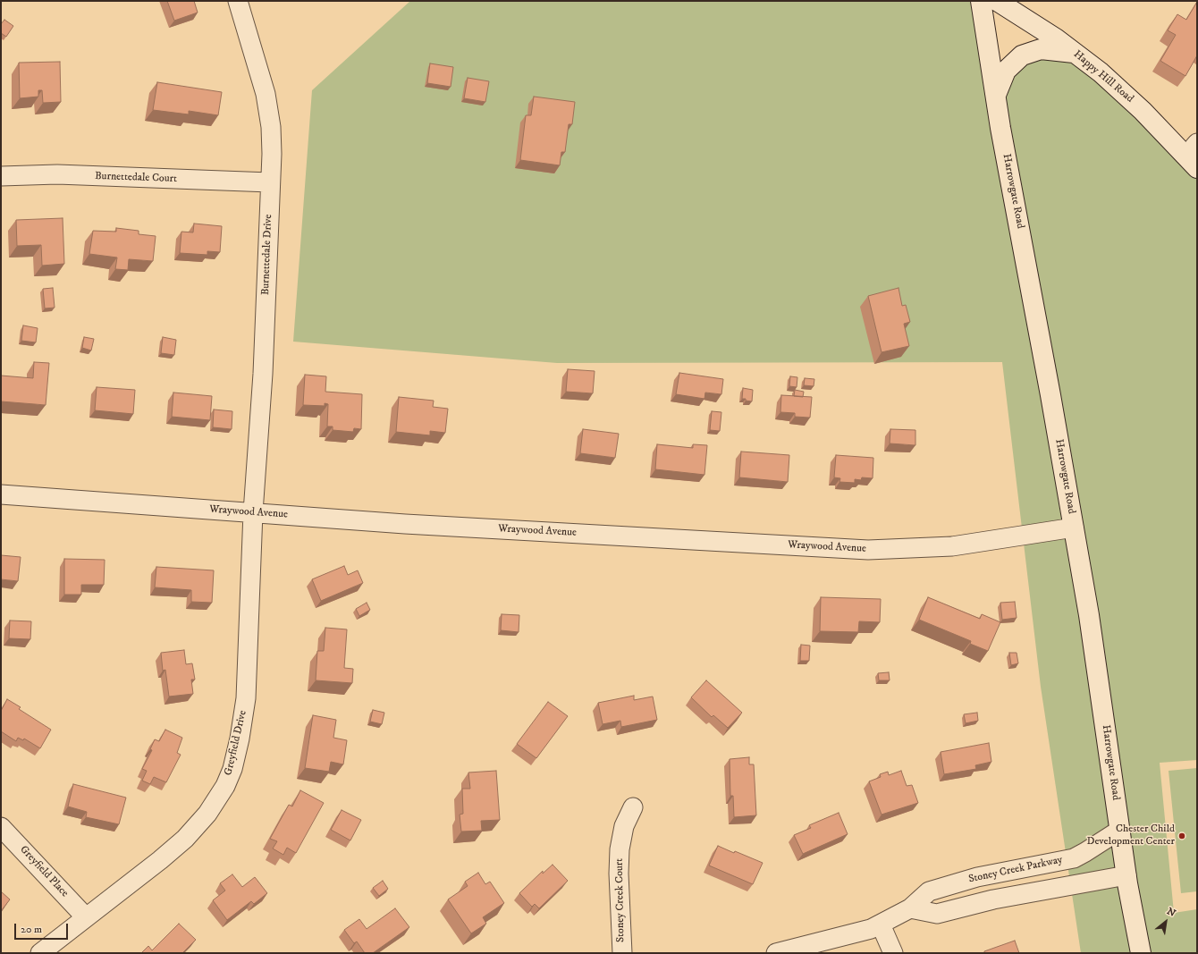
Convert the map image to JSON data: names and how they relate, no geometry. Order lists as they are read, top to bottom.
{
  "streets": {
    "main road": ["Happy Hill Road", "Harrowgate Road"],
    "street": [
      "Burnettedale Court",
      "Burnettedale Drive",
      "Wraywood Avenue",
      "Greyfield Drive",
      "Stoney Creek Parkway",
      "Greyfield Place",
      "Stoney Creek Court"
    ]
  },
  "crossings": [
    ["Burnettedale Court", "Burnettedale Drive"],
    ["Harrowgate Road", "Wraywood Avenue"],
    ["Harrowgate Road", "Stoney Creek Parkway"],
    ["Burnettedale Drive", "Wraywood Avenue"],
    ["Burnettedale Drive", "Greyfield Drive"],
    ["Wraywood Avenue", "Greyfield Drive"],
    ["Greyfield Drive", "Greyfield Place"]
  ],
  "places": ["Chester Child Development Center"],
  "scale_bar": "20 m",
  "north": "top right"
}
